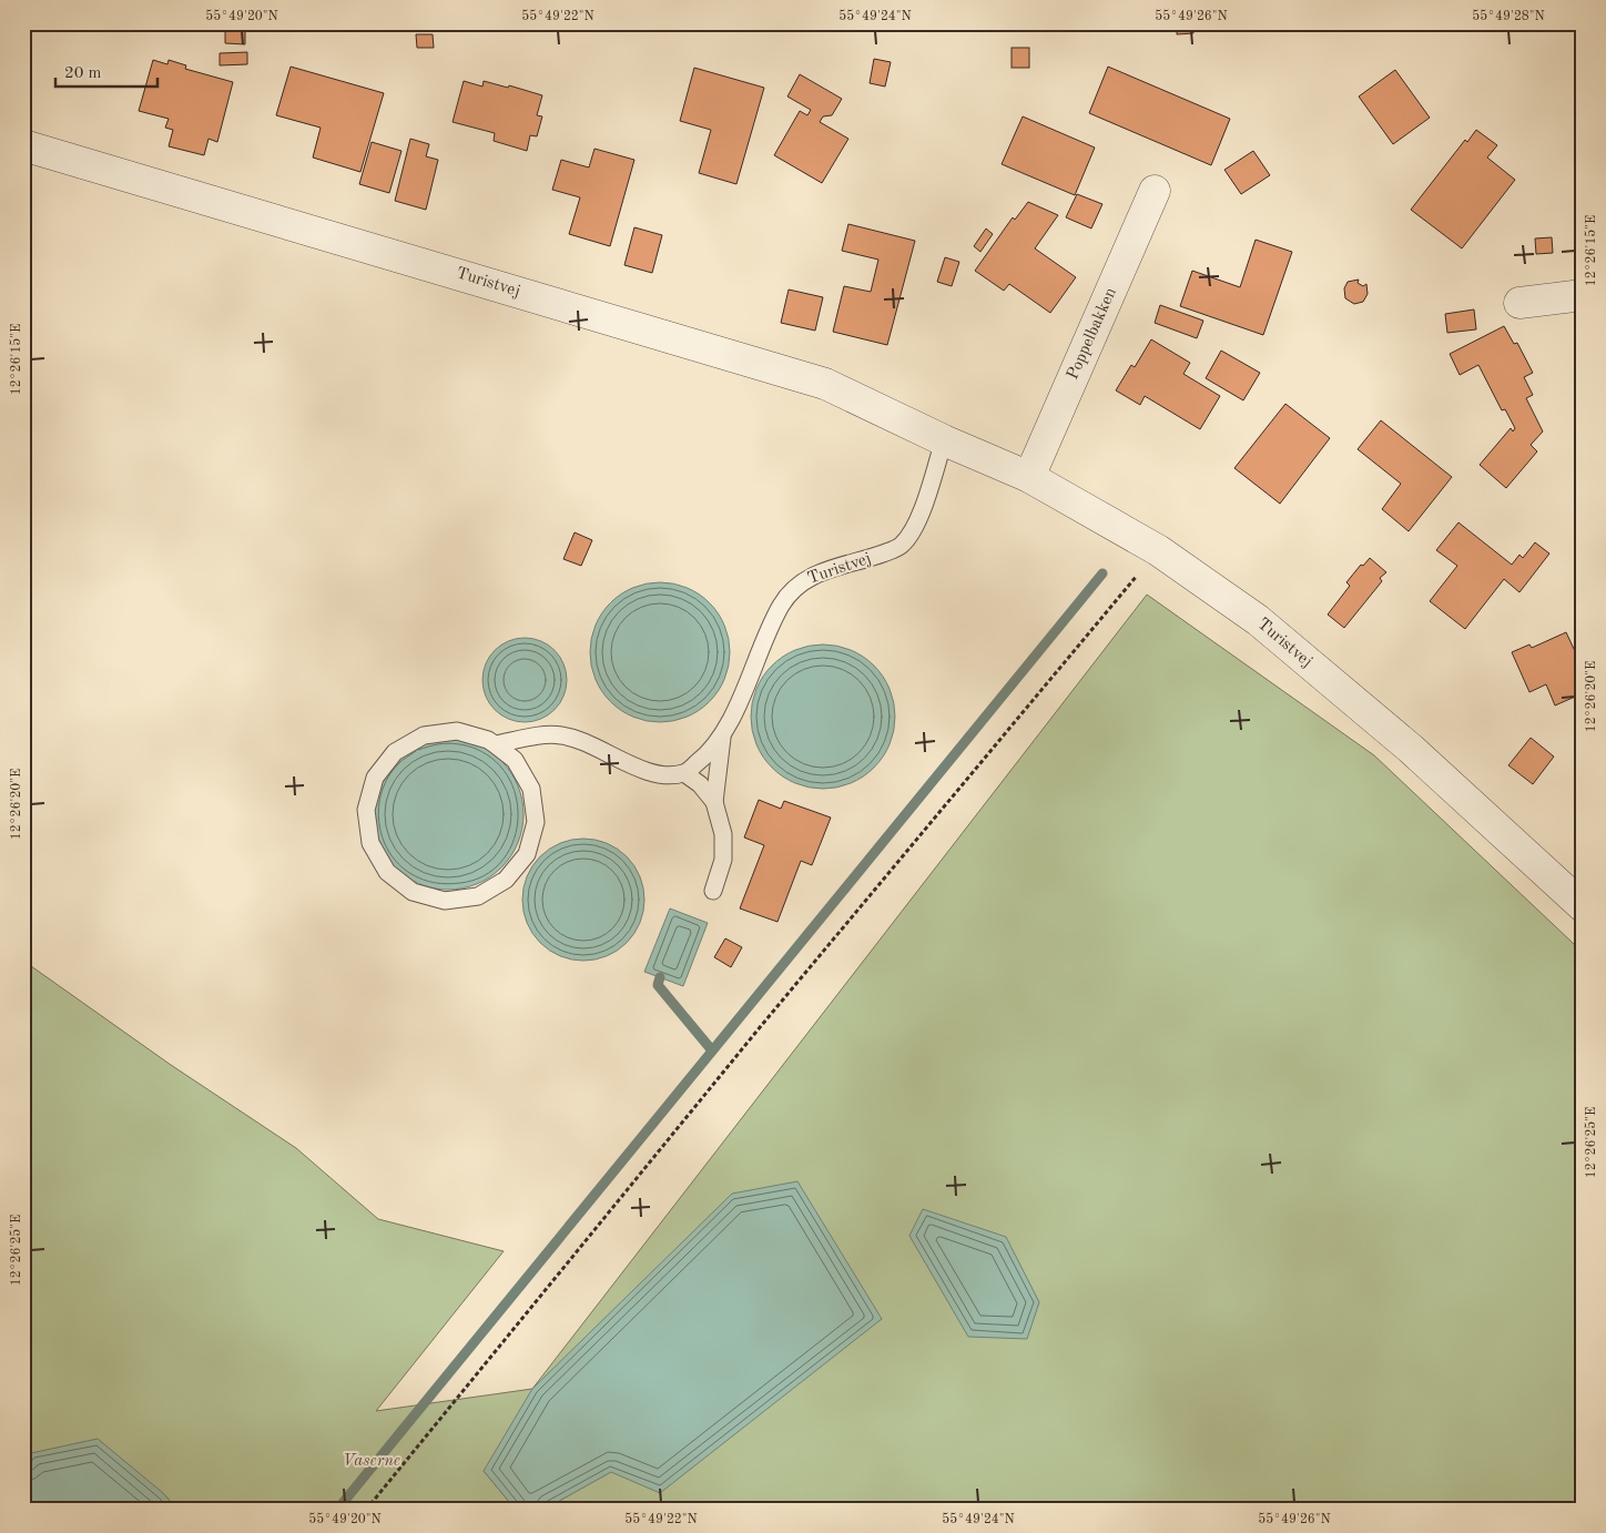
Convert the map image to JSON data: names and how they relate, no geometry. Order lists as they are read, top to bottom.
{
  "streets": {
    "street": ["Turistvej", "Poppelbakken"]
  },
  "crossings": [
    ["Turistvej", "Poppelbakken"]
  ],
  "parks": ["Vaserne"],
  "scale_bar": "20 m",
  "coordinates": [
    "55°49'20\"N",
    "55°49'22\"N",
    "55°49'24\"N",
    "55°49'26\"N",
    "55°49'28\"N",
    "12°26'15\"E",
    "12°26'20\"E",
    "12°26'25\"E"
  ]
}
